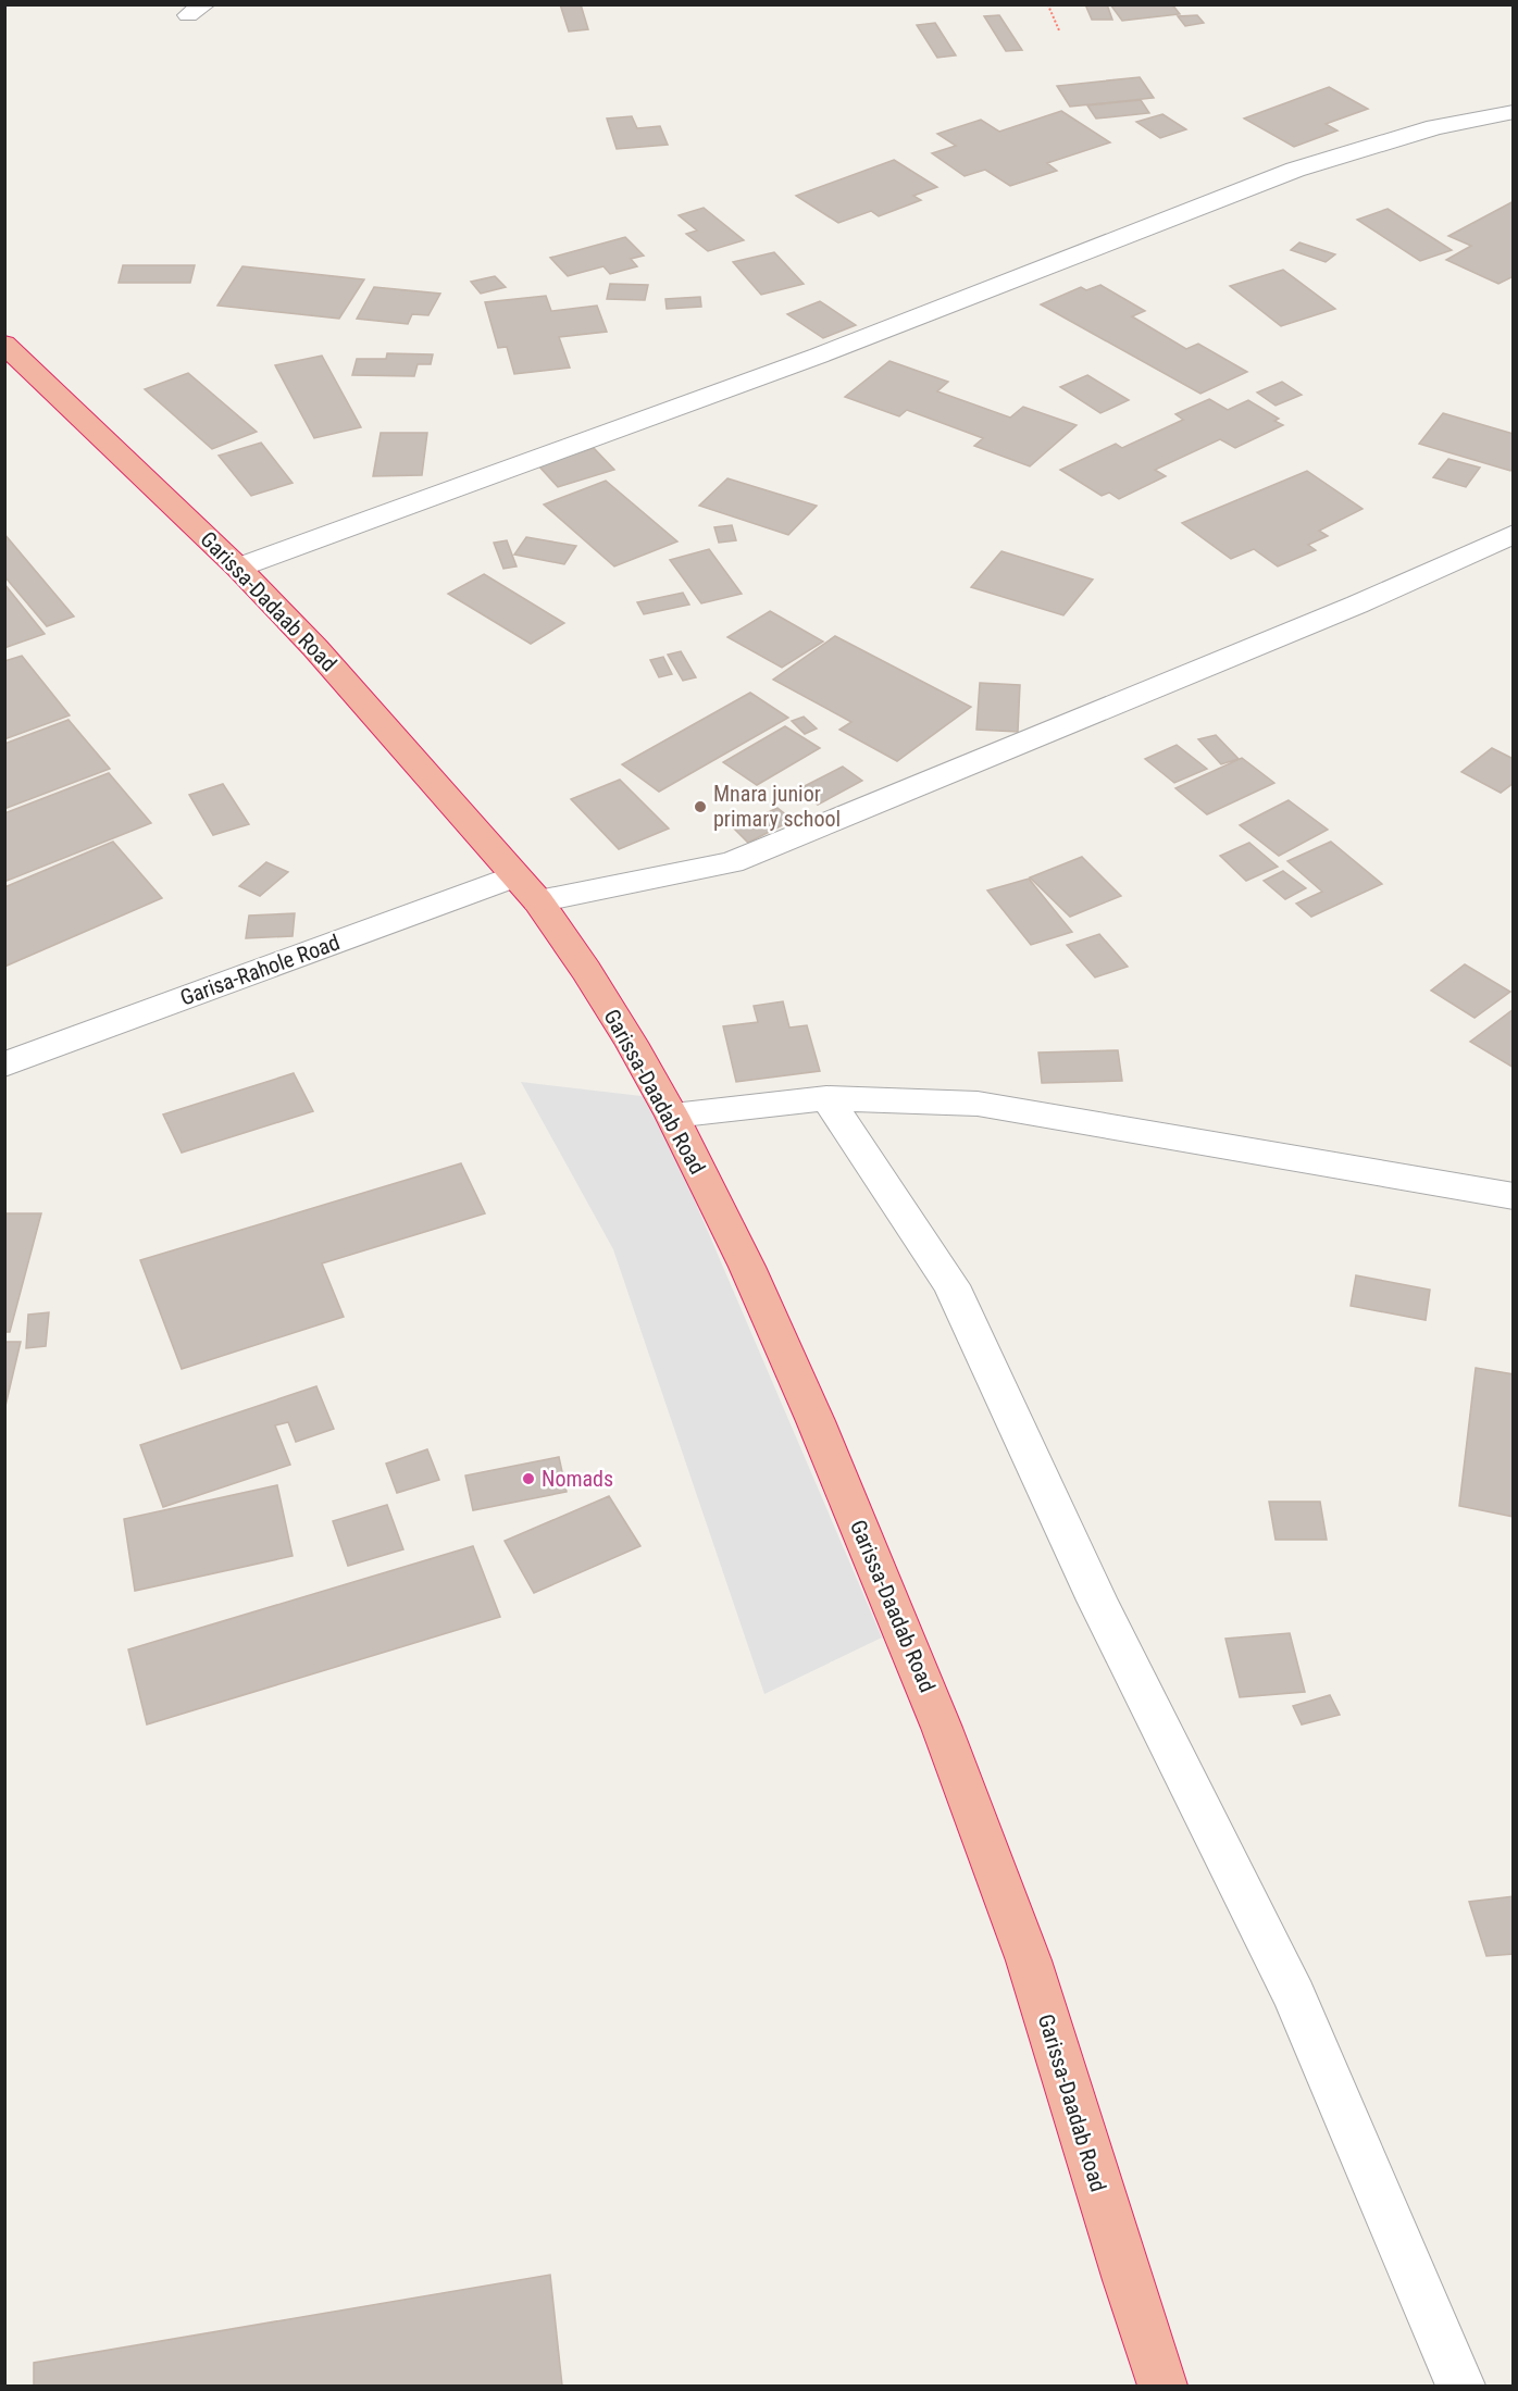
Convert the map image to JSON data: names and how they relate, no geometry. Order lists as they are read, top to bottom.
{
  "streets": {
    "highway": ["Garissa-Dadaab Road", "Garissa-Daadab Road"],
    "street": ["Garisa-Rahole Road"]
  },
  "crossings": [
    ["Garissa-Dadaab Road", "Garisa-Rahole Road"],
    ["Garissa-Dadaab Road", "Garissa-Daadab Road"],
    ["Garisa-Rahole Road", "Garissa-Daadab Road"]
  ],
  "places": ["Mnara junior primary school", "Nomads"]
}
